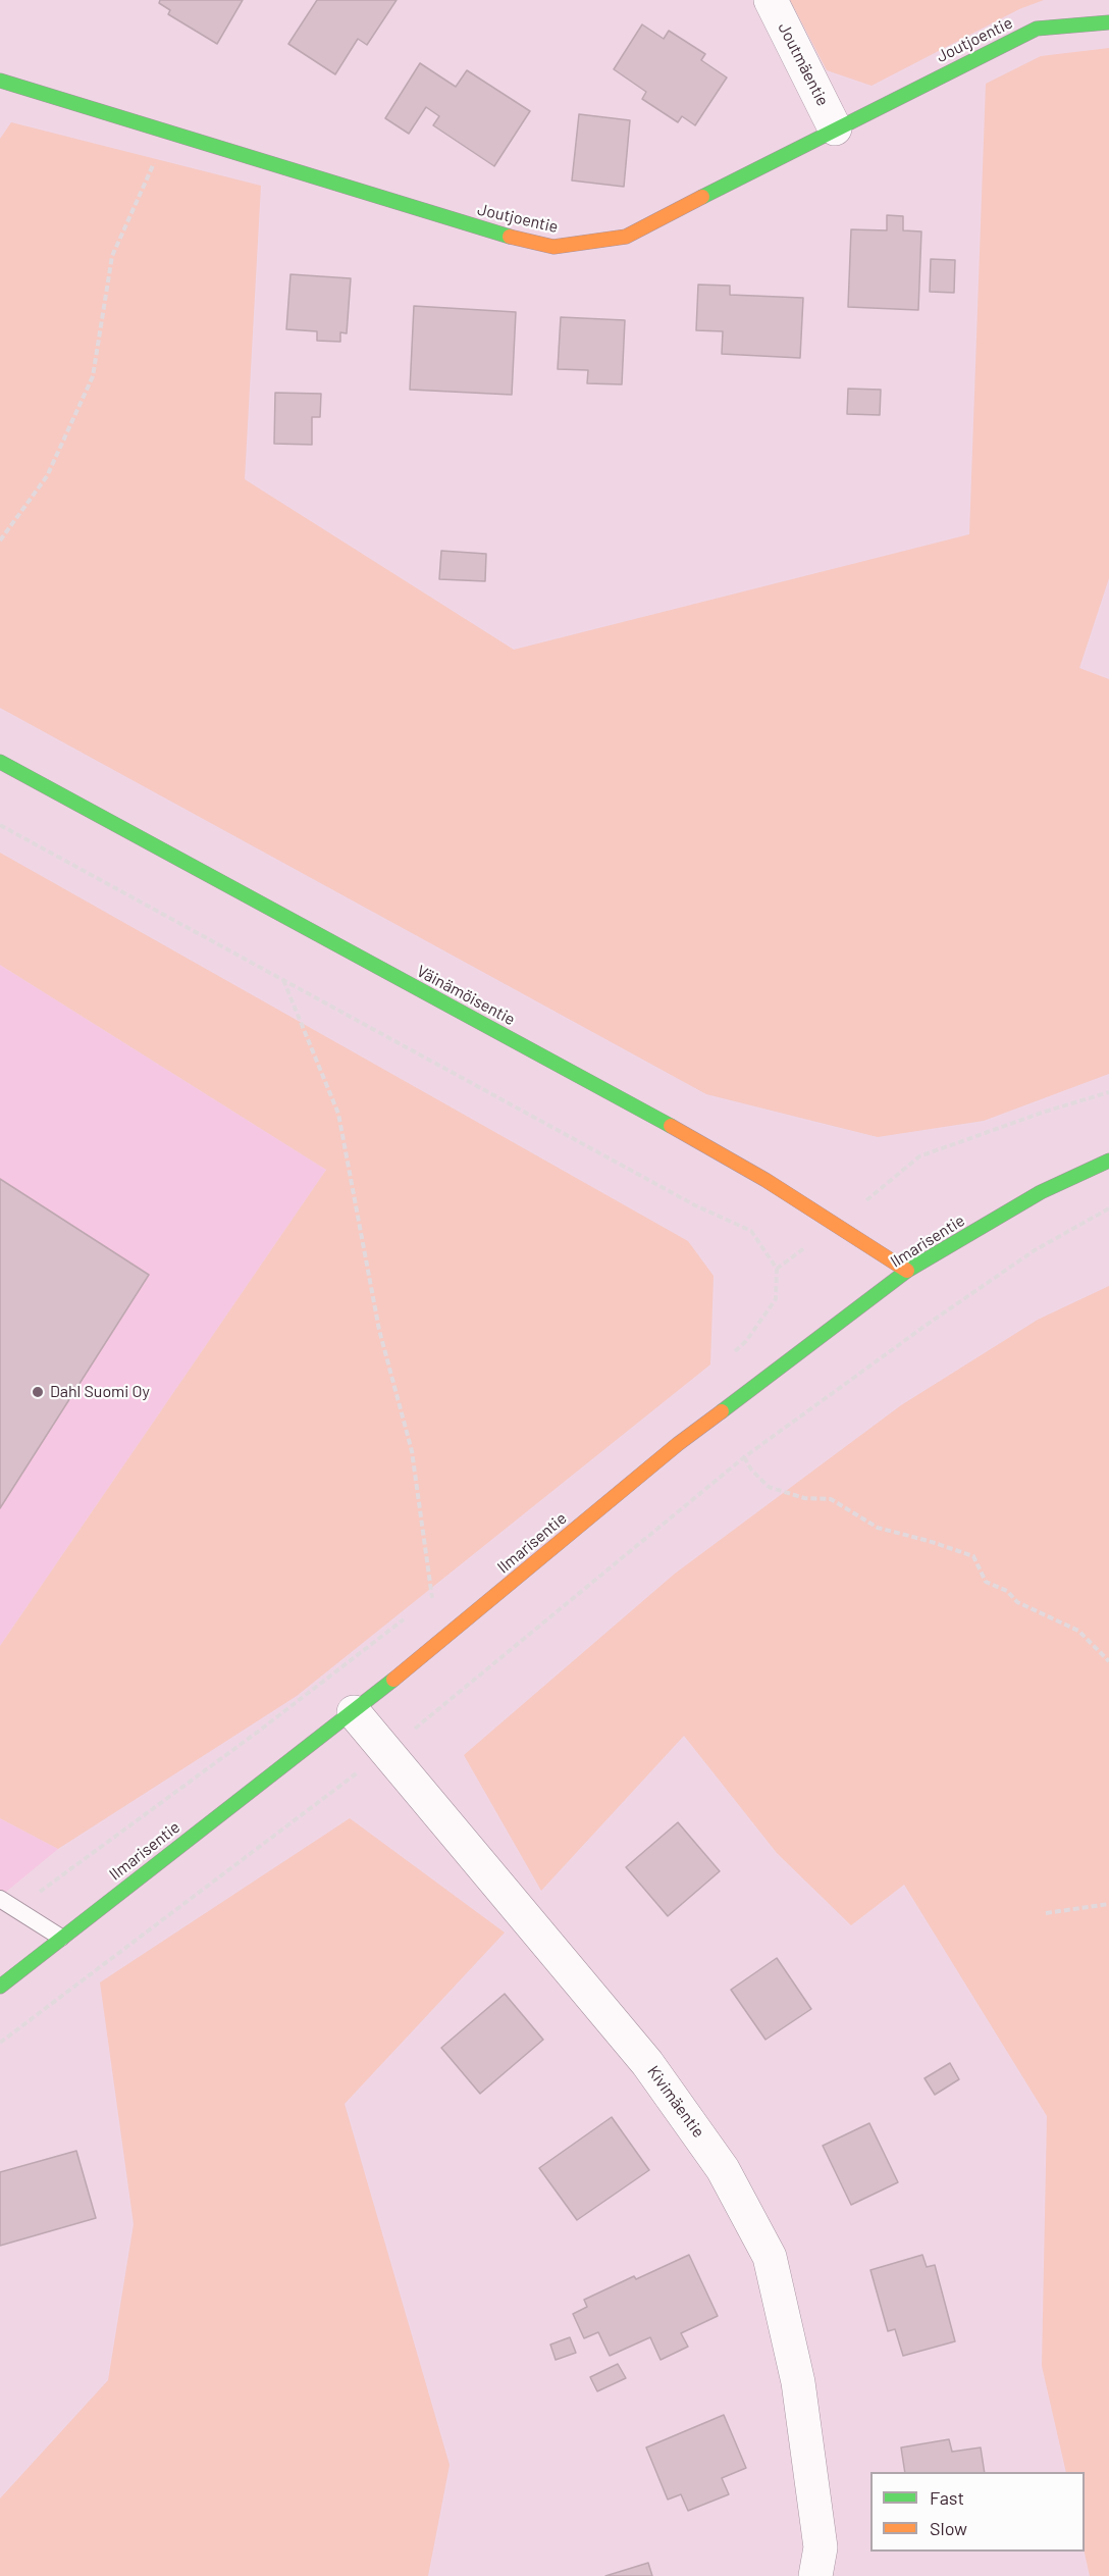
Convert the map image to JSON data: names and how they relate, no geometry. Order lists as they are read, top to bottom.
{
  "streets": {
    "street": [
      "Joutjoentie",
      "Joutmäentie",
      "Väinämöisentie",
      "Ilmarisentie",
      "Kivimäentie"
    ]
  },
  "crossings": [
    ["Joutjoentie", "Joutmäentie"],
    ["Väinämöisentie", "Ilmarisentie"],
    ["Ilmarisentie", "Kivimäentie"]
  ],
  "places": ["Dahl Suomi Oy"],
  "legend": ["Fast", "Slow"]
}
